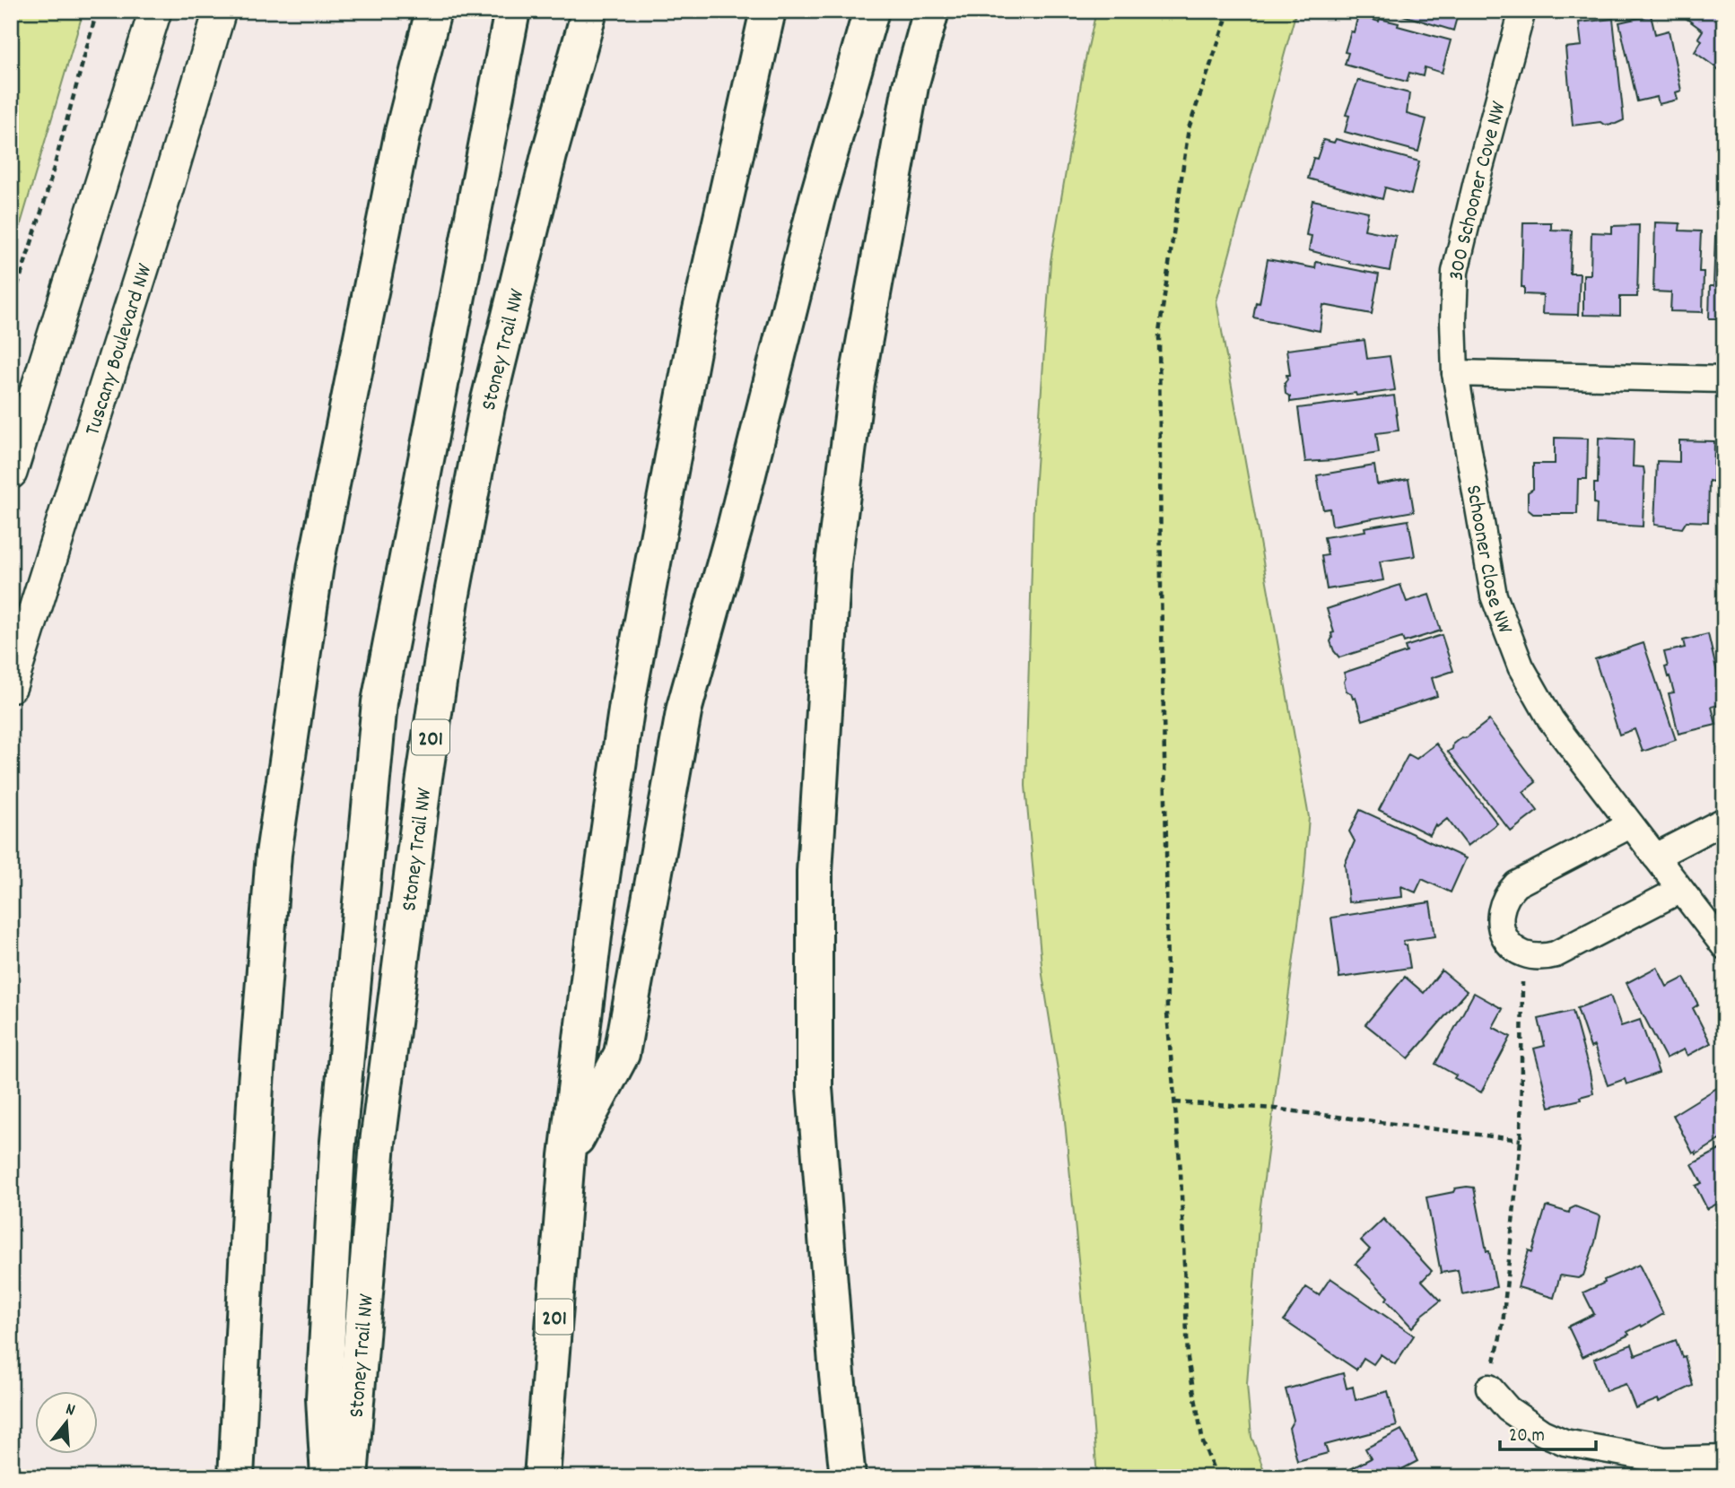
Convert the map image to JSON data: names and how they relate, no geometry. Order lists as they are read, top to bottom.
{
  "streets": {
    "highway": ["Stoney Trail NW", "201"],
    "street": ["300 Schooner Cove NW", "Tuscany Boulevard NW", "Schooner Close NW"]
  },
  "crossings": [
    ["300 Schooner Cove NW", "Schooner Close NW"]
  ],
  "scale_bar": "20 m",
  "north": "top"
}
